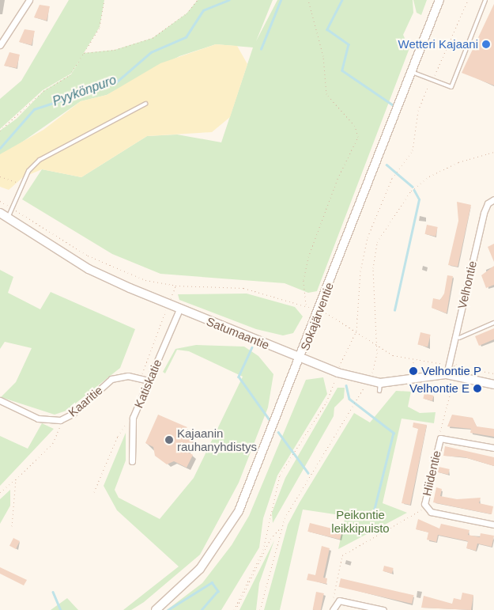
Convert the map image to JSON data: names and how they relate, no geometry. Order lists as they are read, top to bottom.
{
  "streets": {
    "street": [
      "Velhontie",
      "Sokajärventie",
      "Satumaantie",
      "Katiskatie",
      "Kaaritie",
      "Hiidentie"
    ]
  },
  "crossings": [
    ["Velhontie", "Satumaantie"],
    ["Sokajärventie", "Satumaantie"],
    ["Satumaantie", "Katiskatie"],
    ["Katiskatie", "Kaaritie"]
  ],
  "water": ["Pyykönpuro"],
  "parks": ["Peikontie leikkipuisto"],
  "places": [
    "Wetteri Kajaani",
    "Velhontie P",
    "Velhontie E",
    "Kajaanin rauhanyhdistys"
  ]
}
